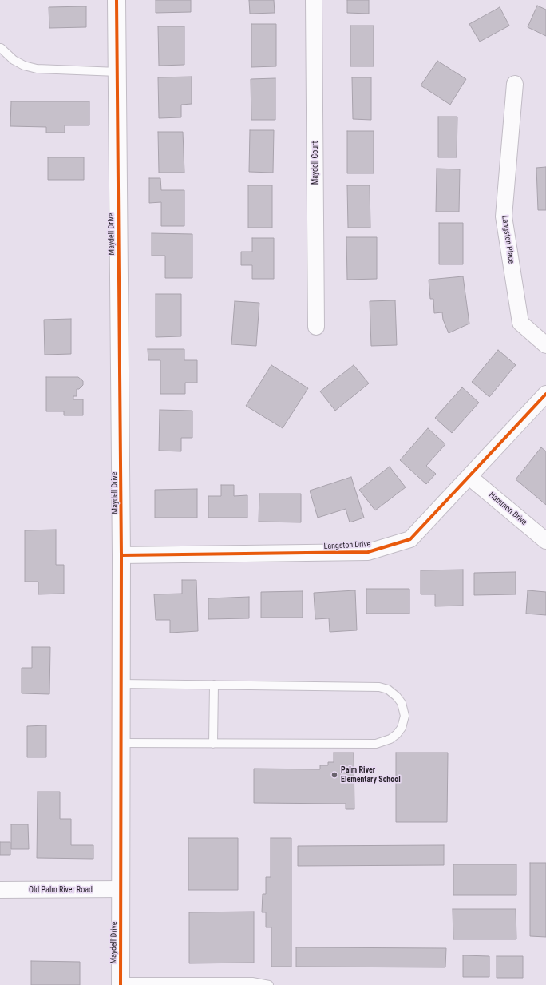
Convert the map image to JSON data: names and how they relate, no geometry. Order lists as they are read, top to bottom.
{
  "streets": {
    "street": [
      "Maydell Court",
      "Maydell Drive",
      "Langston Place",
      "Hammon Drive",
      "Langston Drive",
      "Old Palm River Road"
    ]
  },
  "crossings": [
    ["Maydell Drive", "Langston Drive"],
    ["Maydell Drive", "Old Palm River Road"],
    ["Hammon Drive", "Langston Drive"]
  ],
  "places": ["Palm River Elementary School"]
}
